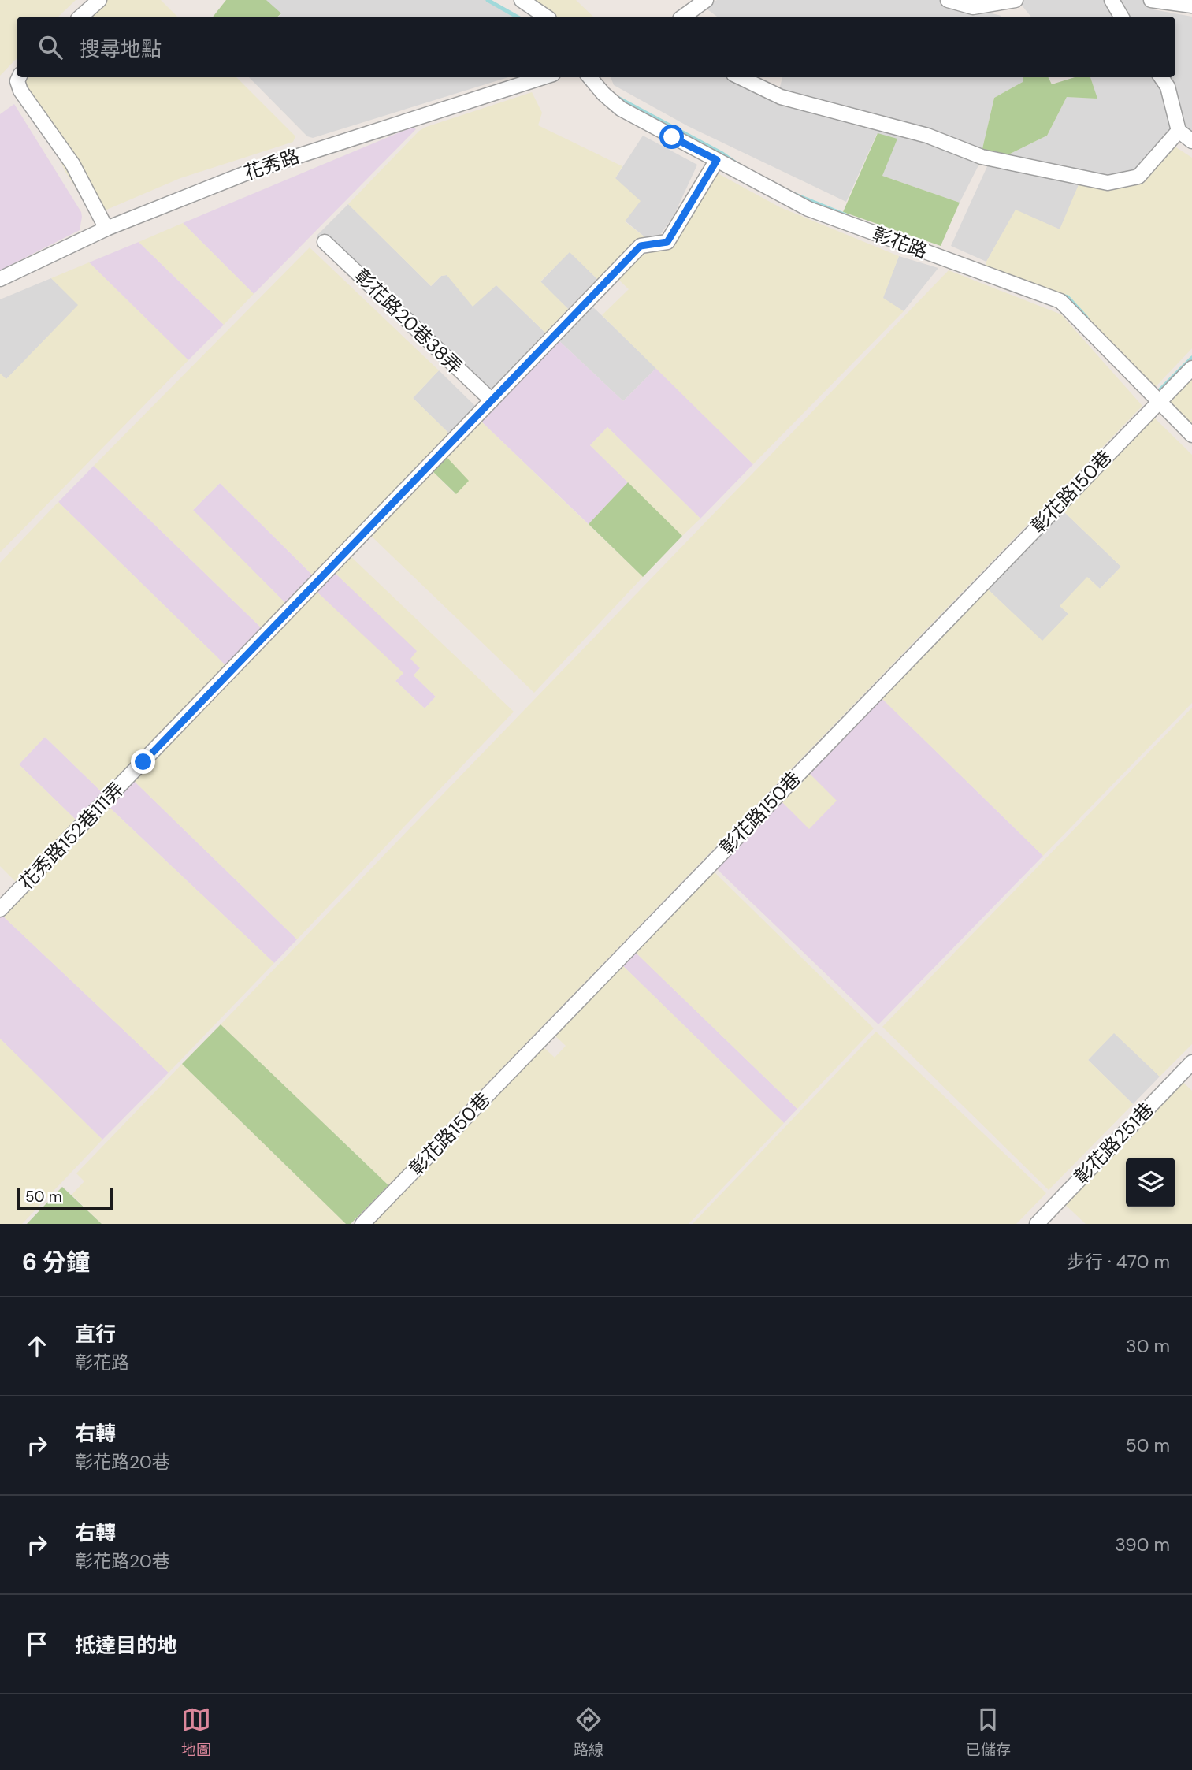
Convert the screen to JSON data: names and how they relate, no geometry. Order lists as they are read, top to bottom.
{
  "streets": {
    "street": [
      "花秀路",
      "彰花路",
      "彰花路20巷38弄",
      "彰花路150巷",
      "花秀路152巷111弄",
      "彰花路251巷"
    ]
  },
  "crossings": [
    ["彰花路", "彰花路150巷"],
    ["彰花路", "花秀路152巷111弄"],
    ["彰花路20巷38弄", "花秀路152巷111弄"]
  ],
  "scale_bar": "50 m",
  "page": {
    "search": "搜尋地點",
    "scale": "50 m",
    "heading": ["6 分鐘", "步行 · 470 m"],
    "list": [
      ["直行", "彰花路", "30 m"],
      ["右轉", "彰花路20巷", "50 m"],
      ["右轉", "彰花路20巷", "390 m"],
      "抵達目的地"
    ],
    "nav": ["地圖", "路線", "已儲存"]
  }
}
